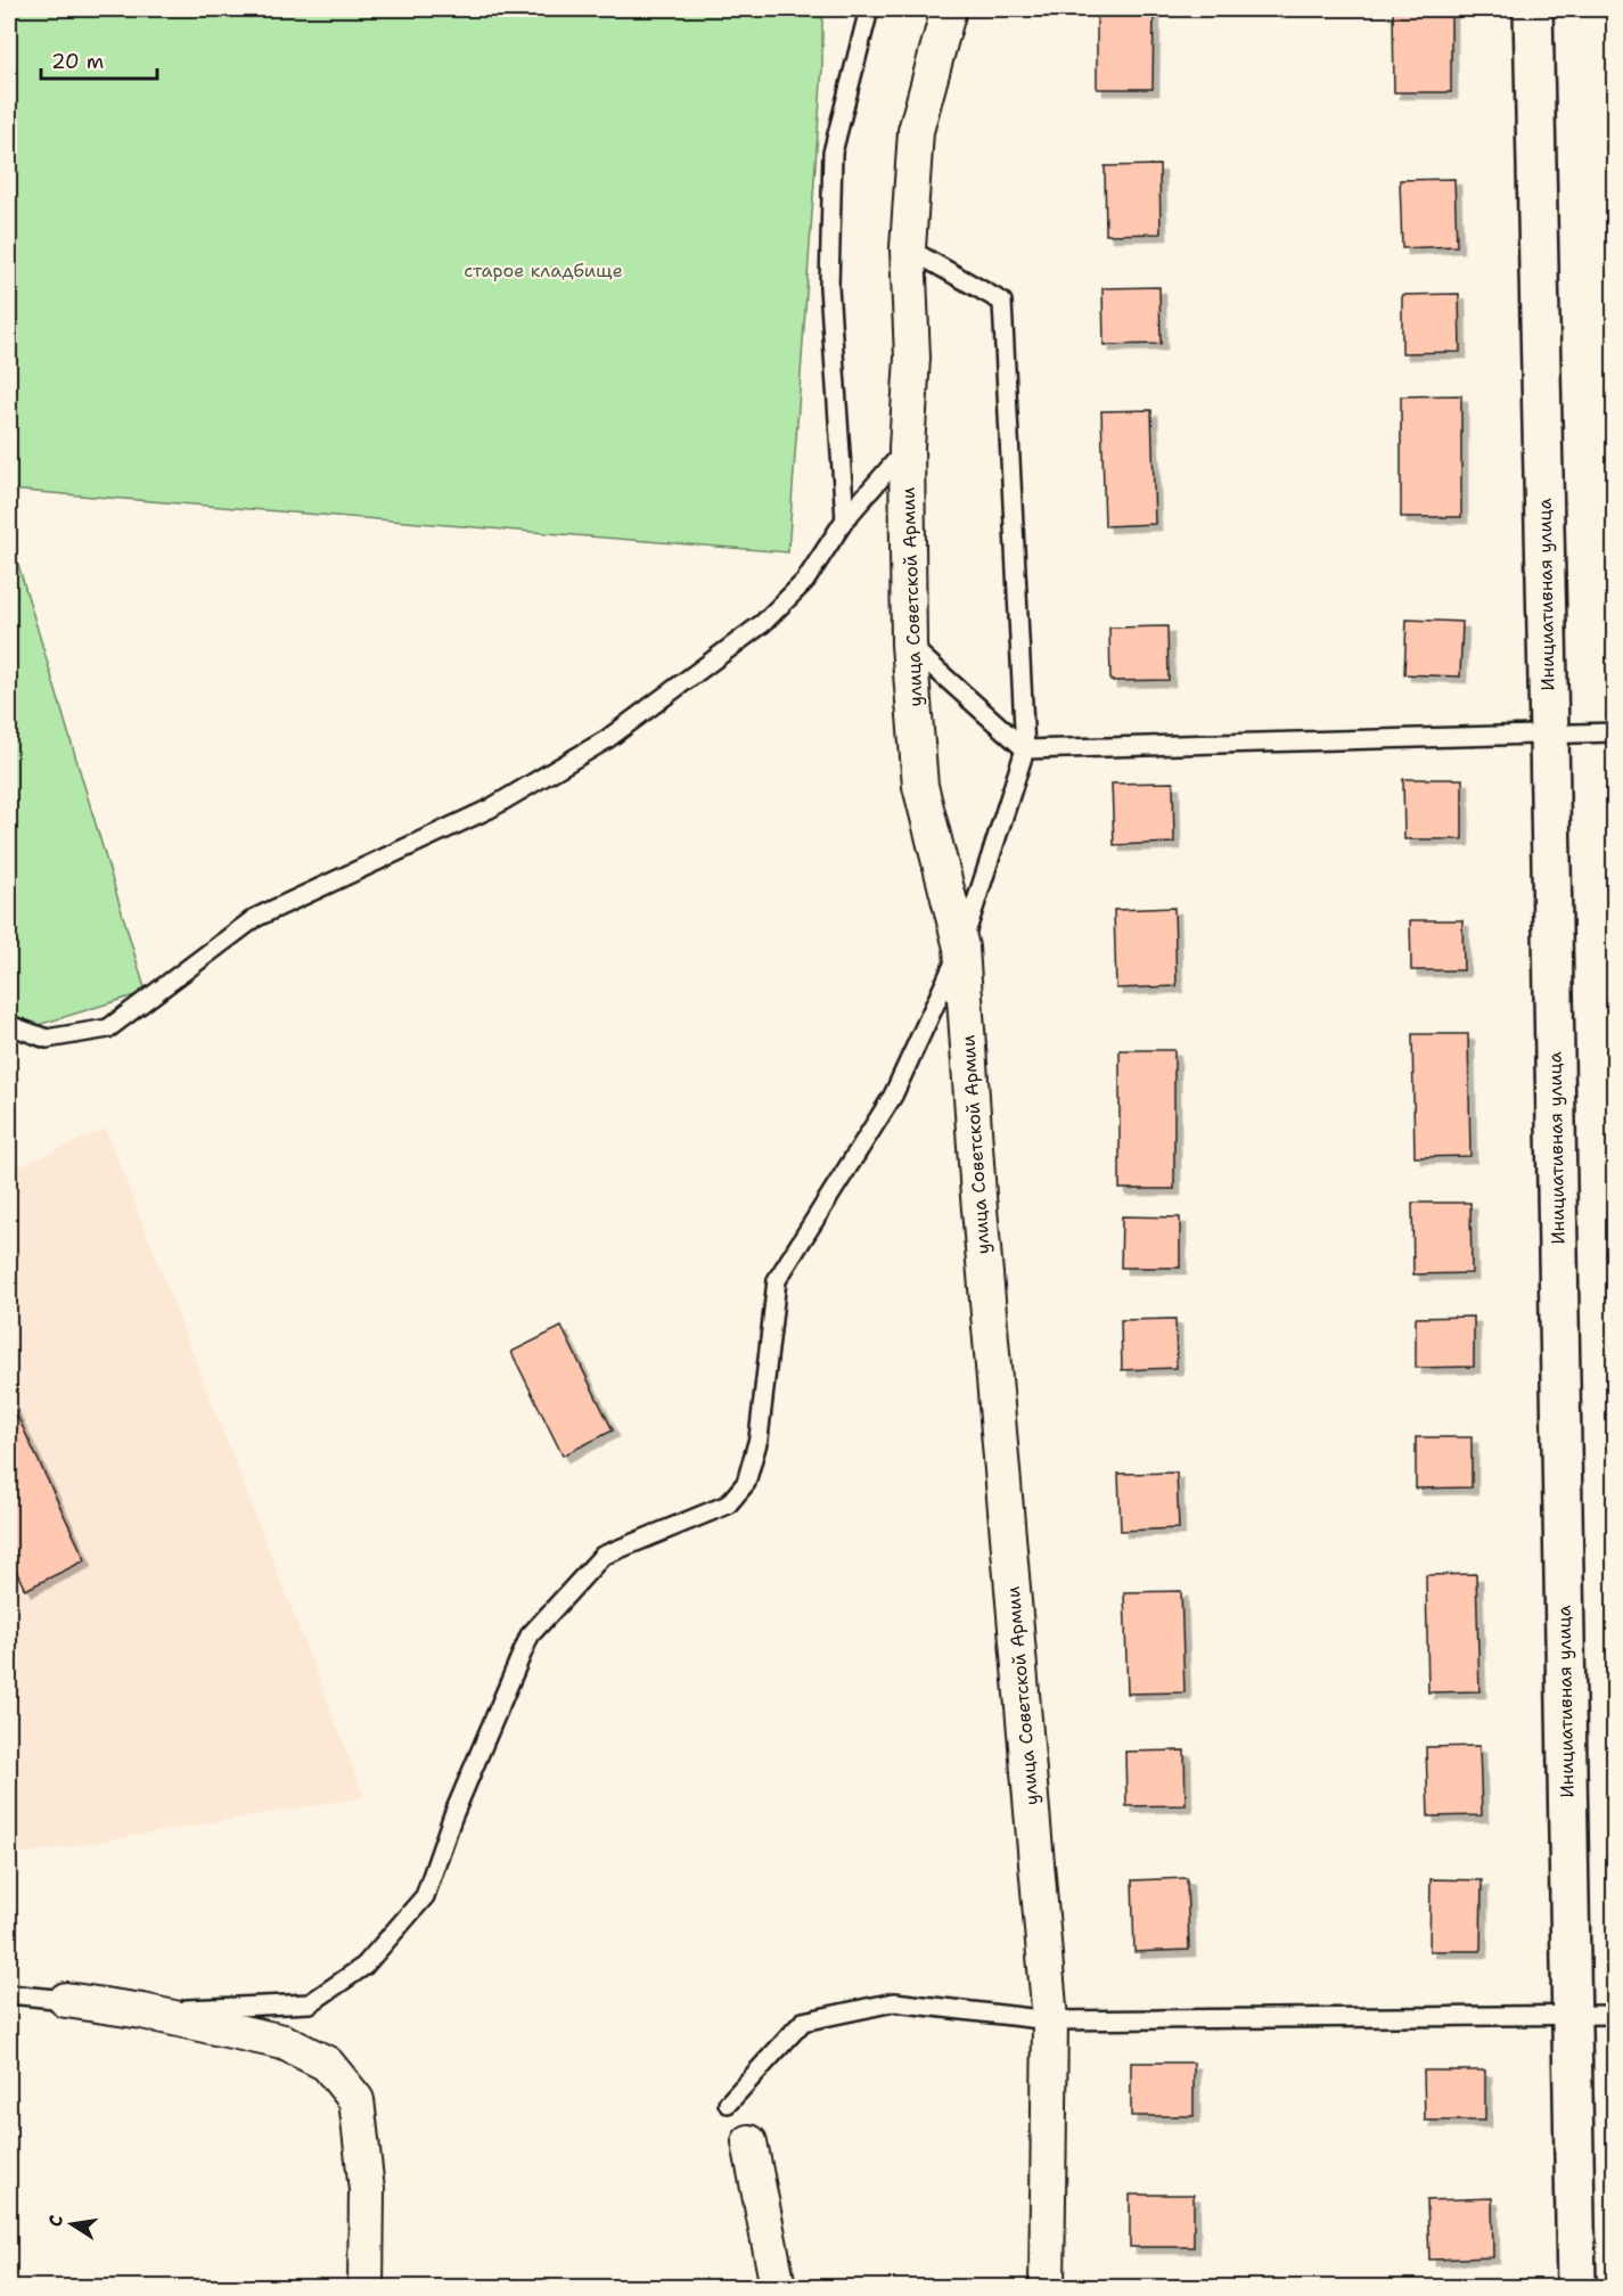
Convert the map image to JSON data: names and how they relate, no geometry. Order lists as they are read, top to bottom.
{
  "streets": {
    "street": ["Инициативная улица", "улица Советской Армии"]
  },
  "parks": ["старое кладбище"],
  "scale_bar": "20 m",
  "north": "left"
}
